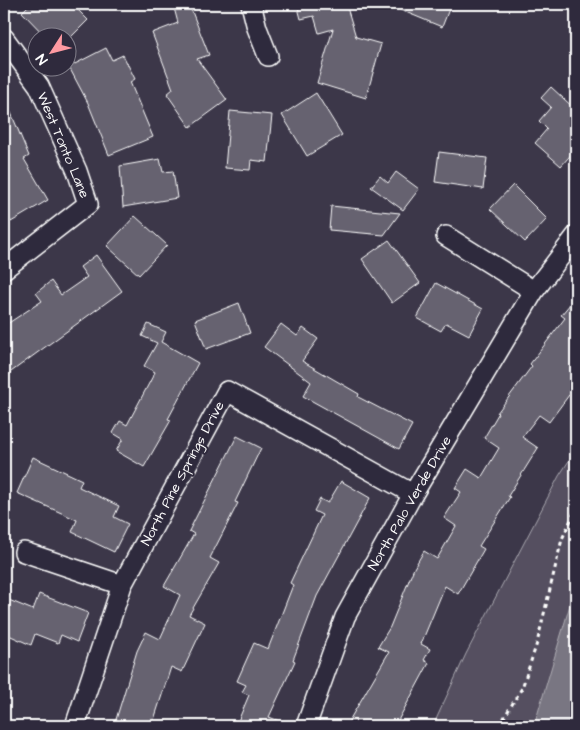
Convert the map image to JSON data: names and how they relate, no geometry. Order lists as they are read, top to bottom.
{
  "streets": {
    "street": ["West Tonto Lane", "North Pine Springs Drive", "North Palo Verde Drive"]
  },
  "crossings": [
    ["North Pine Springs Drive", "North Palo Verde Drive"]
  ],
  "north": "bottom left"
}
